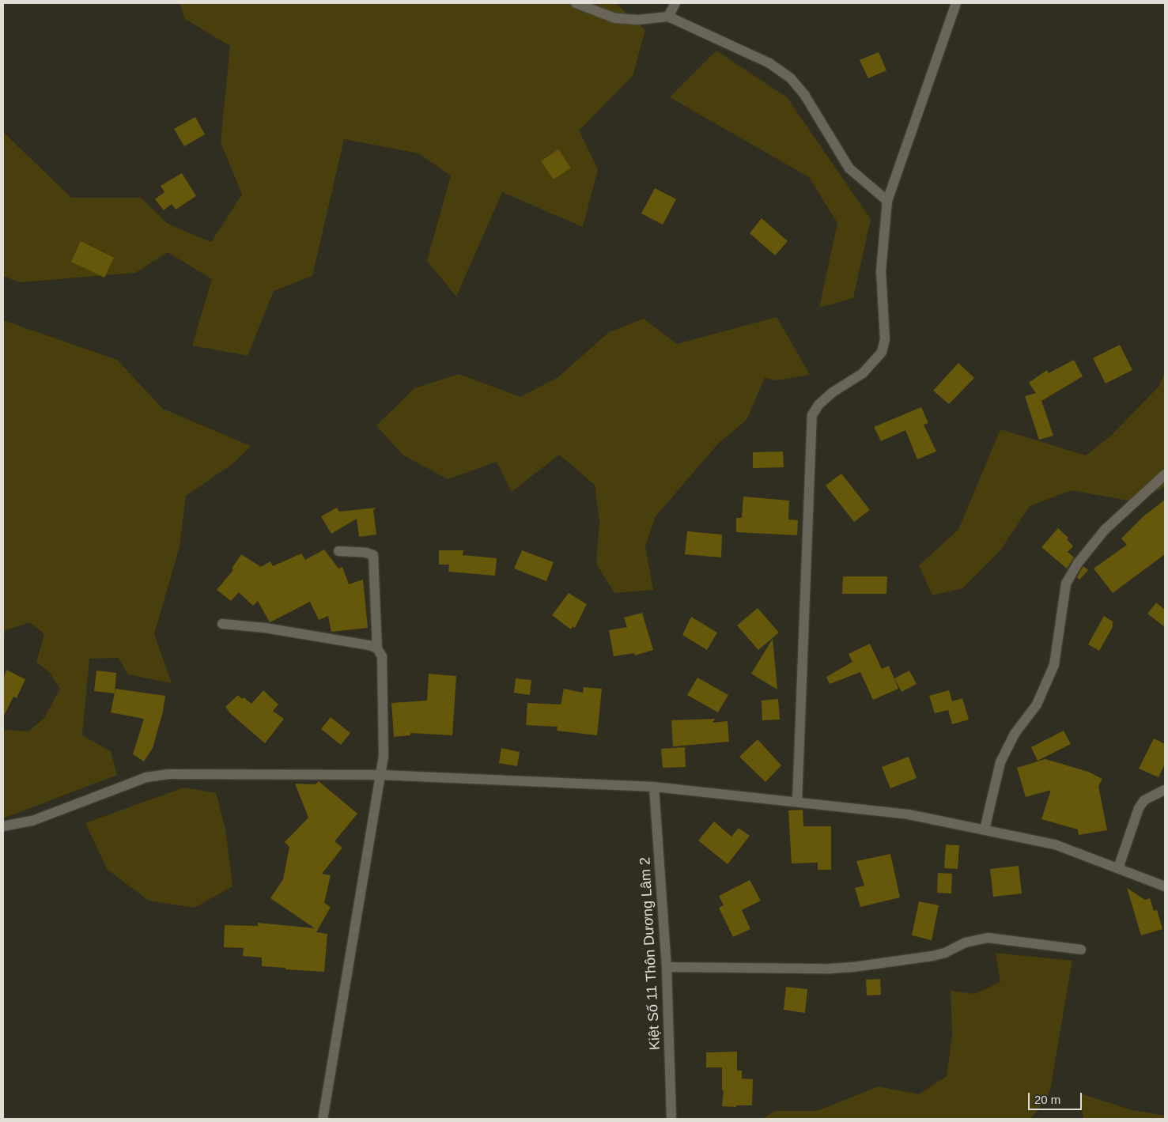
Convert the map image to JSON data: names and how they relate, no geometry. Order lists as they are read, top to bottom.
{
  "streets": {
    "street": ["Kiệt Số 11 Thôn Dương Lâm 2"]
  },
  "scale_bar": "20 m"
}
